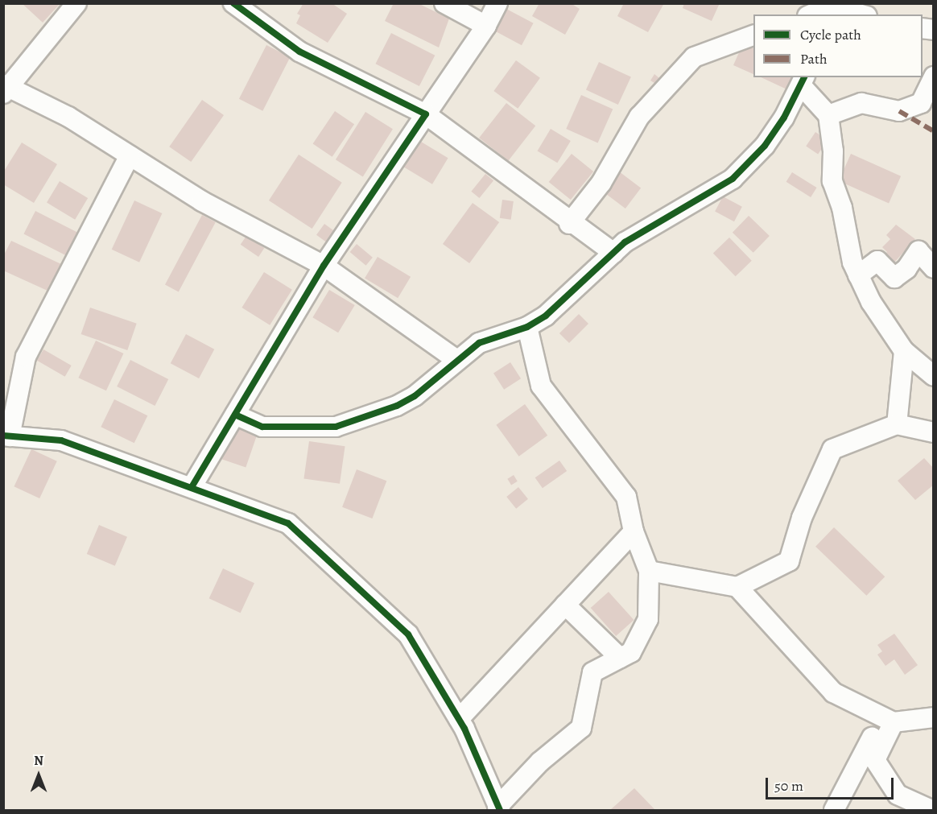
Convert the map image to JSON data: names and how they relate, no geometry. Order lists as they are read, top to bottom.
{
  "legend": ["Cycle path", "Path"],
  "scale_bar": "50 m",
  "north": "top"
}
